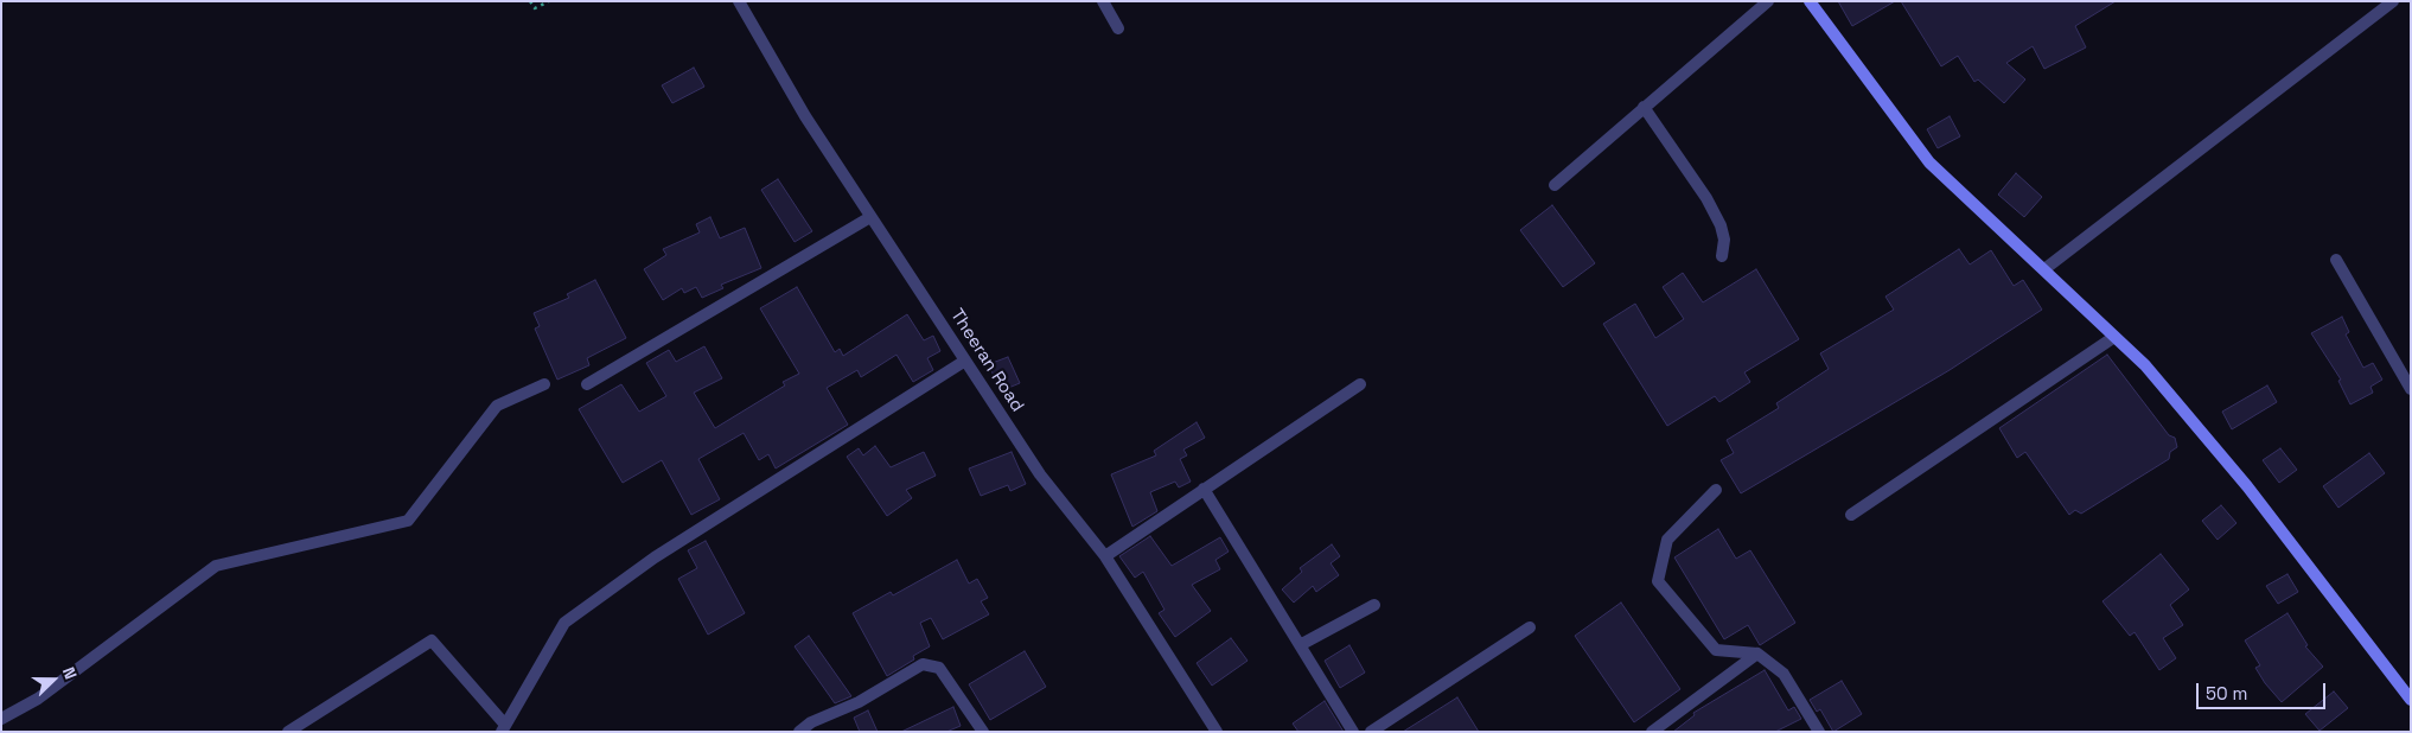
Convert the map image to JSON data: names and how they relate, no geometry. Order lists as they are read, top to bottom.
{
  "streets": {
    "street": ["Theeran Road"]
  },
  "scale_bar": "50 m",
  "north": "right"
}
